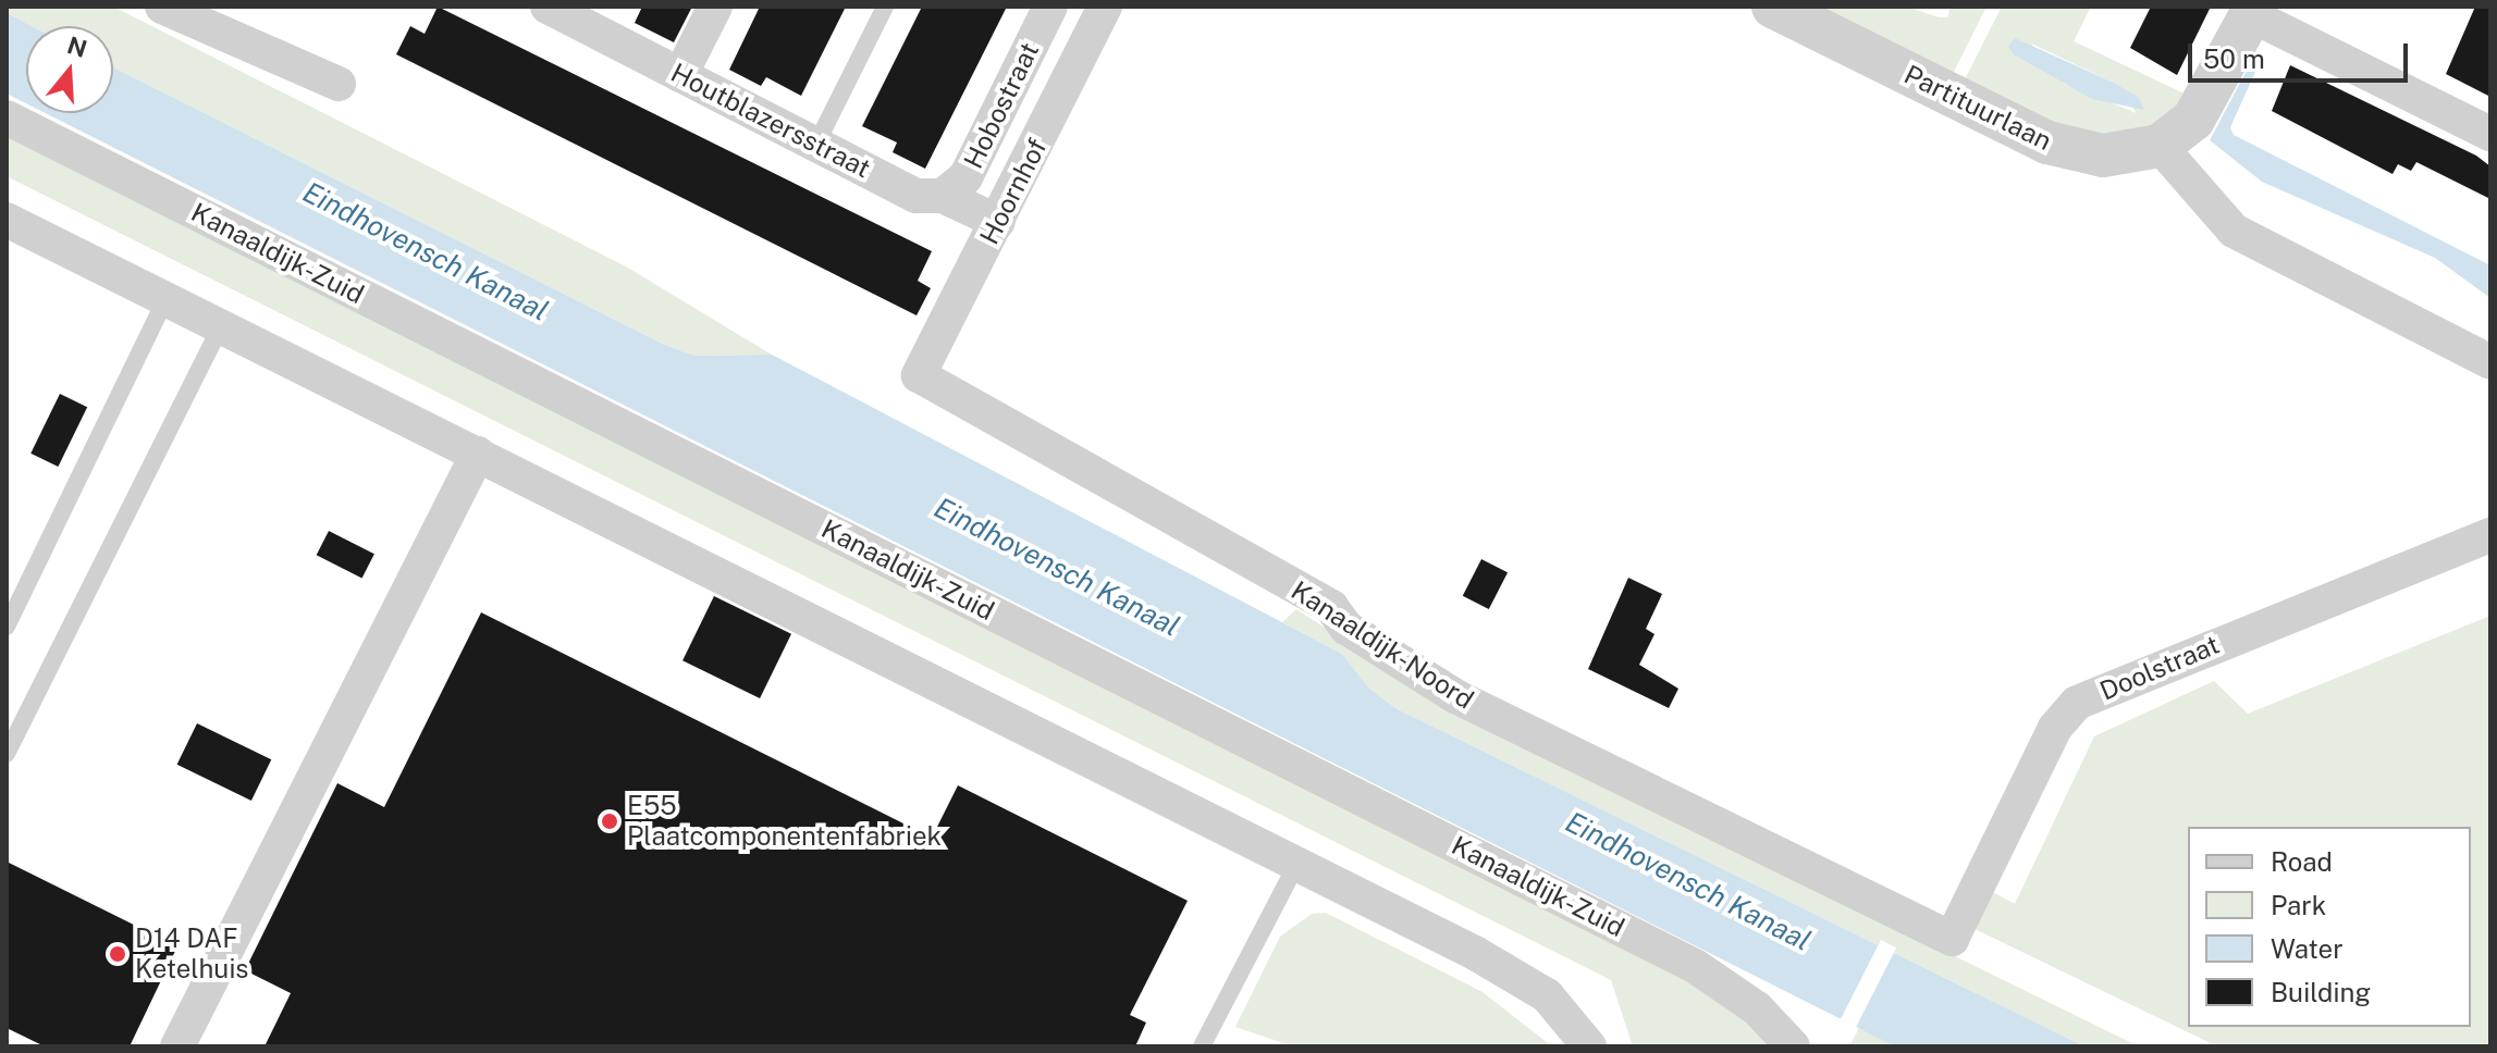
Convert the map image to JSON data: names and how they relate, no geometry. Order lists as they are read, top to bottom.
{
  "streets": {
    "street": [
      "Hobostraat",
      "Partituurlaan",
      "Houtblazersstraat",
      "Hoornhof",
      "Kanaaldijk-Zuid",
      "Kanaaldijk-Noord",
      "Doolstraat"
    ]
  },
  "crossings": [
    ["Hobostraat", "Houtblazersstraat"],
    ["Houtblazersstraat", "Hoornhof"],
    ["Hoornhof", "Kanaaldijk-Noord"],
    ["Kanaaldijk-Noord", "Doolstraat"]
  ],
  "water": ["Eindhovensch Kanaal"],
  "places": ["E55 Plaatcomponentenfabriek", "D14 DAF Ketelhuis"],
  "legend": [
    "Road",
    "Park",
    "Water",
    "Building"
  ],
  "scale_bar": "50 m",
  "north": "top"
}
